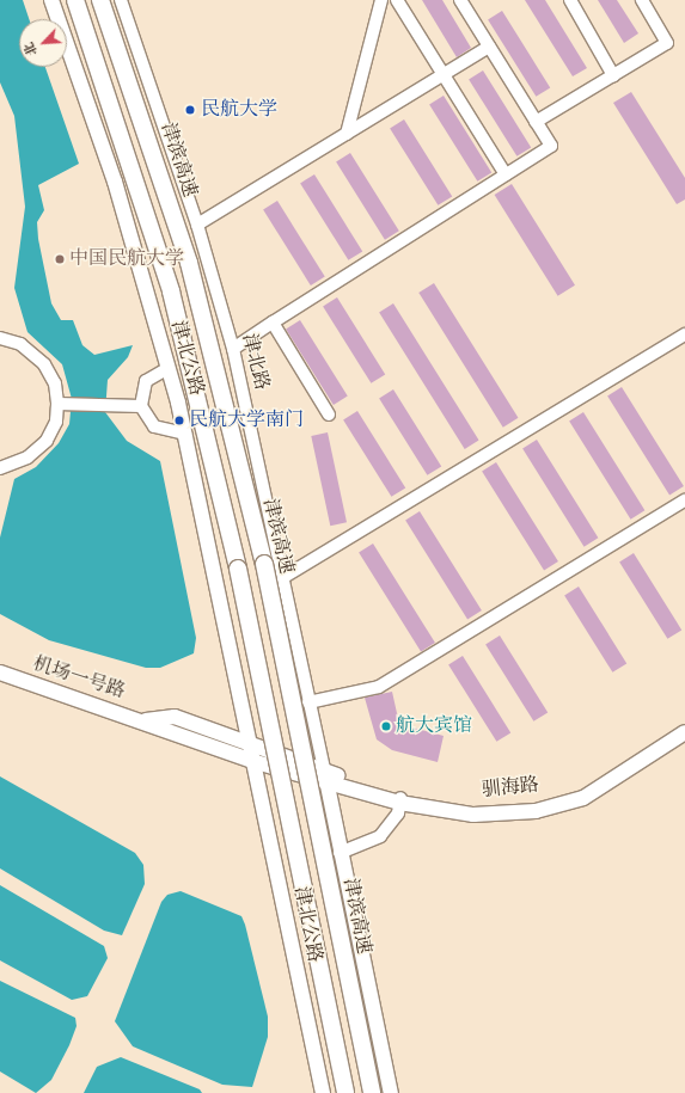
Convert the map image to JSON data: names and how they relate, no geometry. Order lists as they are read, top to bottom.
{
  "streets": {
    "highway": ["津滨高速"],
    "main road": ["津北公路", "机场一号路", "驯海路"],
    "street": ["津北路"]
  },
  "crossings": [
    ["津北公路", "机场一号路"],
    ["津北路", "驯海路"]
  ],
  "places": [
    "民航大学",
    "中国民航大学",
    "民航大学南门",
    "航大宾馆"
  ],
  "north": "bottom left"
}
